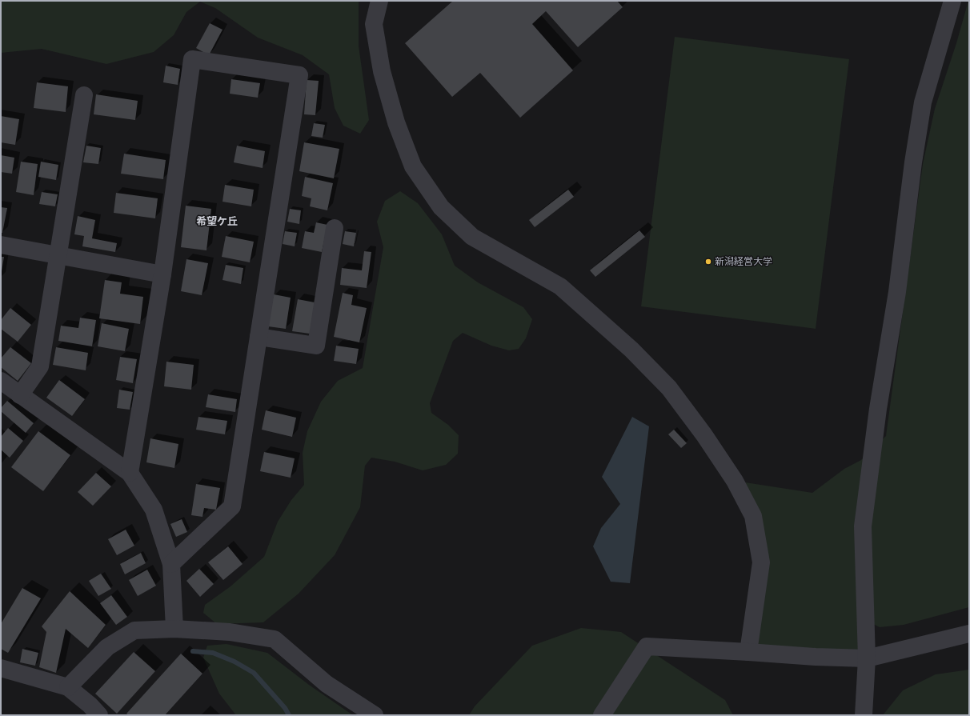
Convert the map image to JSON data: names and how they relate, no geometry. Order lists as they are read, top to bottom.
{
  "districts": ["希望ケ丘"],
  "places": ["新潟経営大学"]
}
